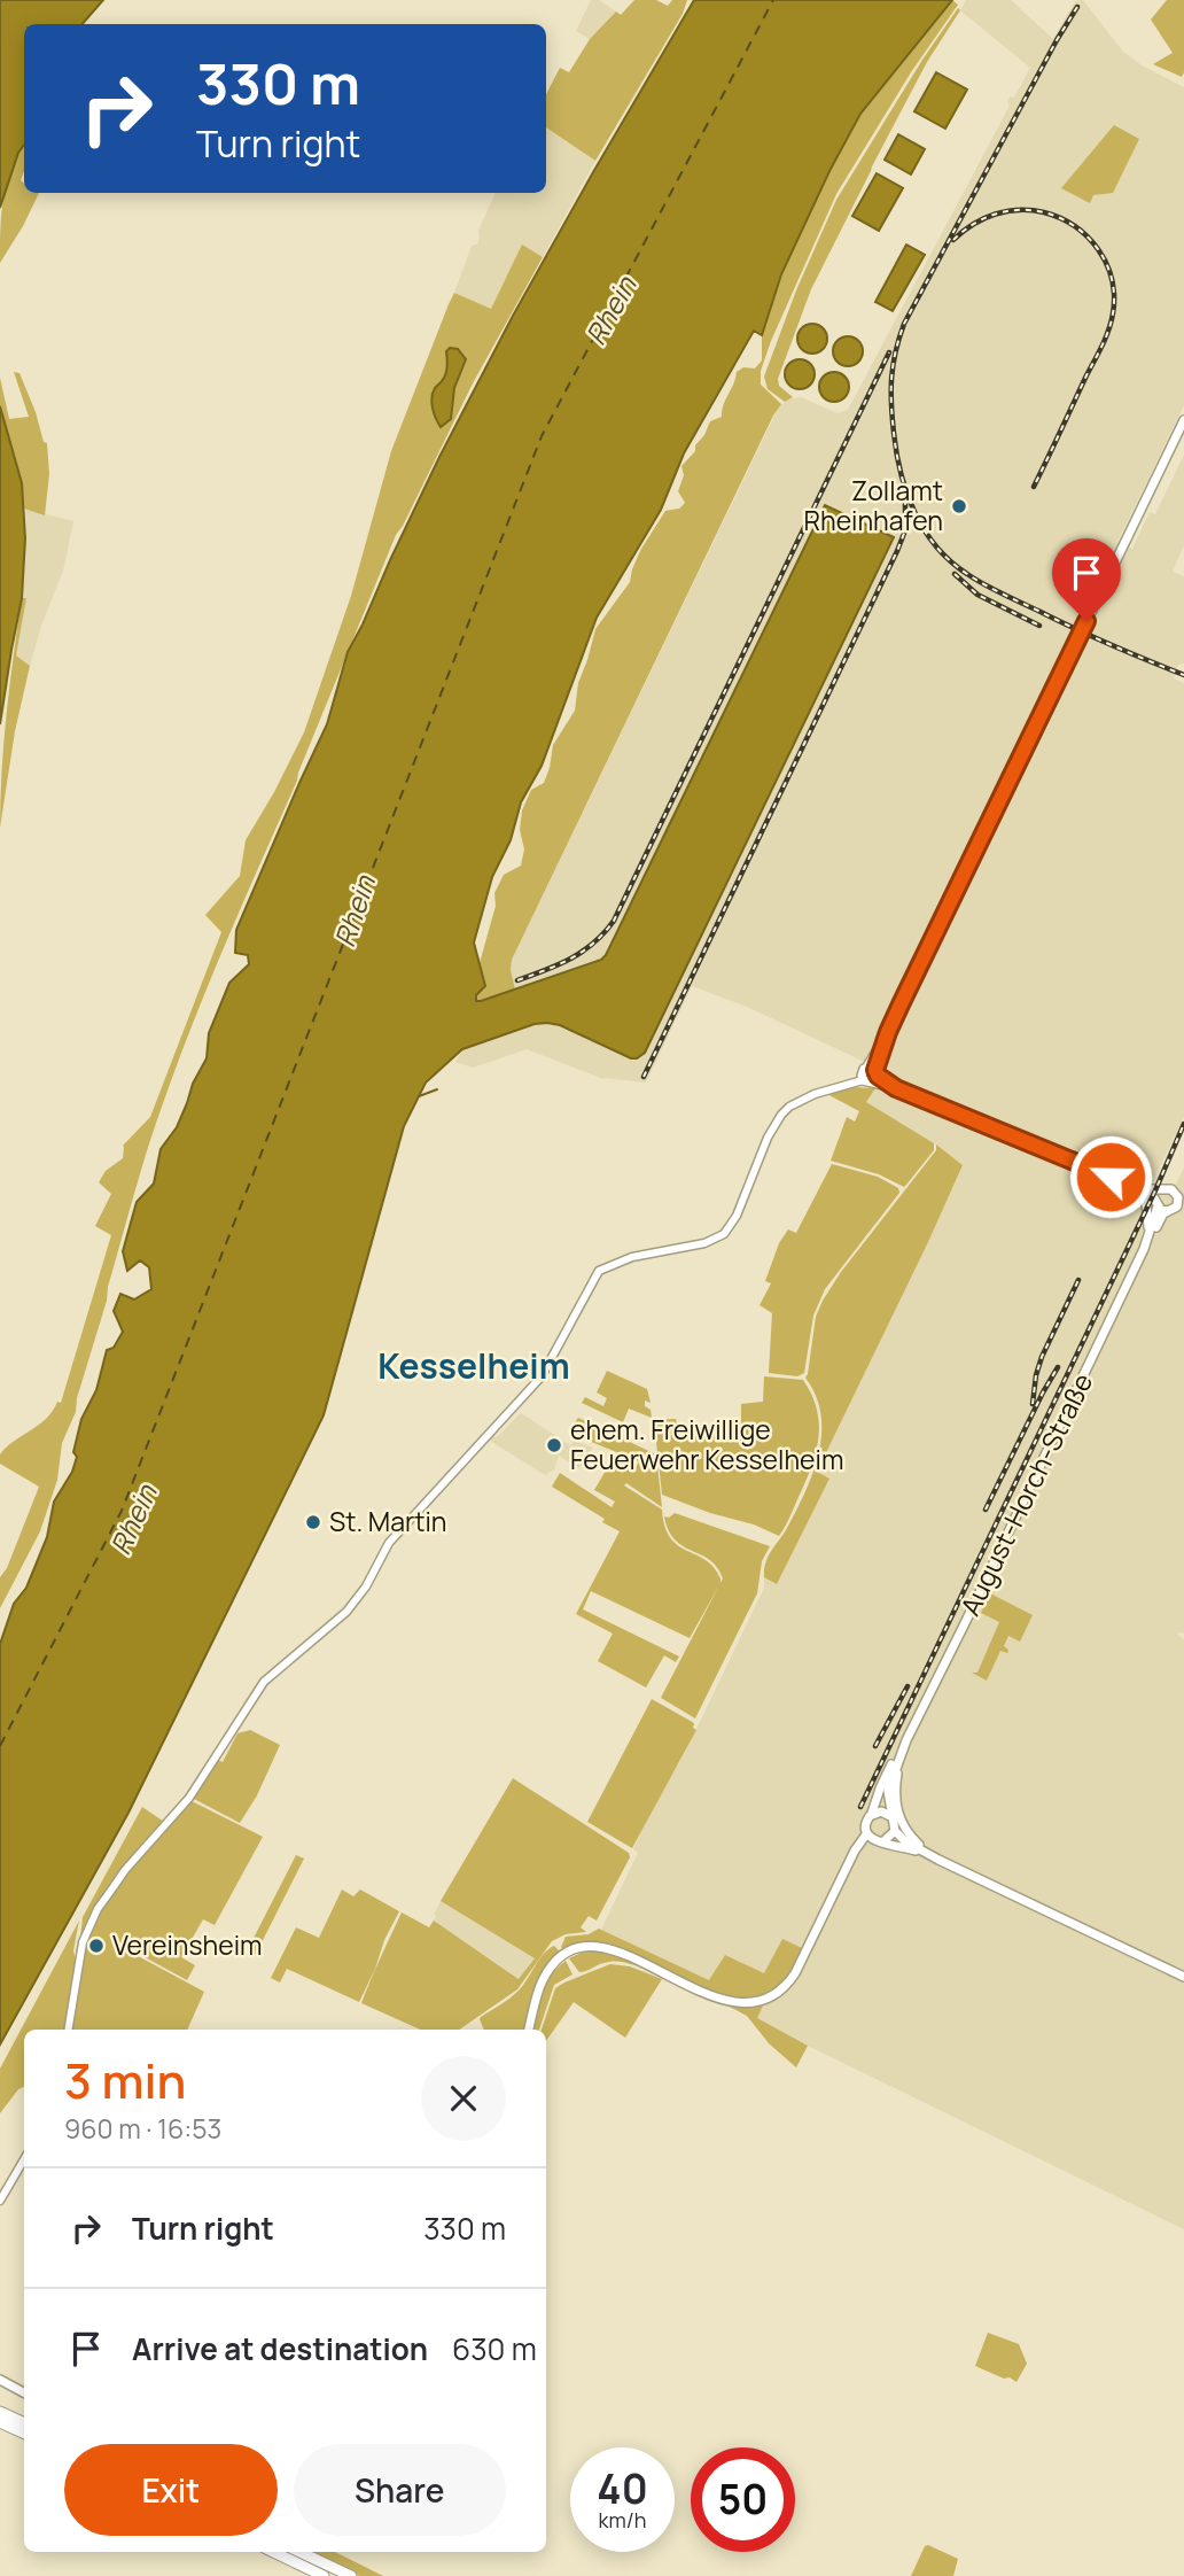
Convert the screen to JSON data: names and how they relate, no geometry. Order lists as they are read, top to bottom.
{
  "streets": {
    "main road": ["August-Horch-Straße"]
  },
  "districts": ["Kesselheim"],
  "water": ["Rhein"],
  "places": [
    "Zollamt Rheinhafen",
    "ehem. Freiwillige Feuerwehr Kesselheim",
    "St. Martin",
    "Vereinsheim"
  ],
  "page": {
    "turn": ["330 m", "Turn right"],
    "heading": ["3 min", "960 m · 16:53"],
    "list": [
      {
        "name": "Turn right",
        "value": "330 m"
      },
      {
        "name": "Arrive at destination",
        "value": "630 m"
      }
    ],
    "buttons": ["Exit", "Share"],
    "speed": "40 km/h",
    "limit": "50"
  }
}
